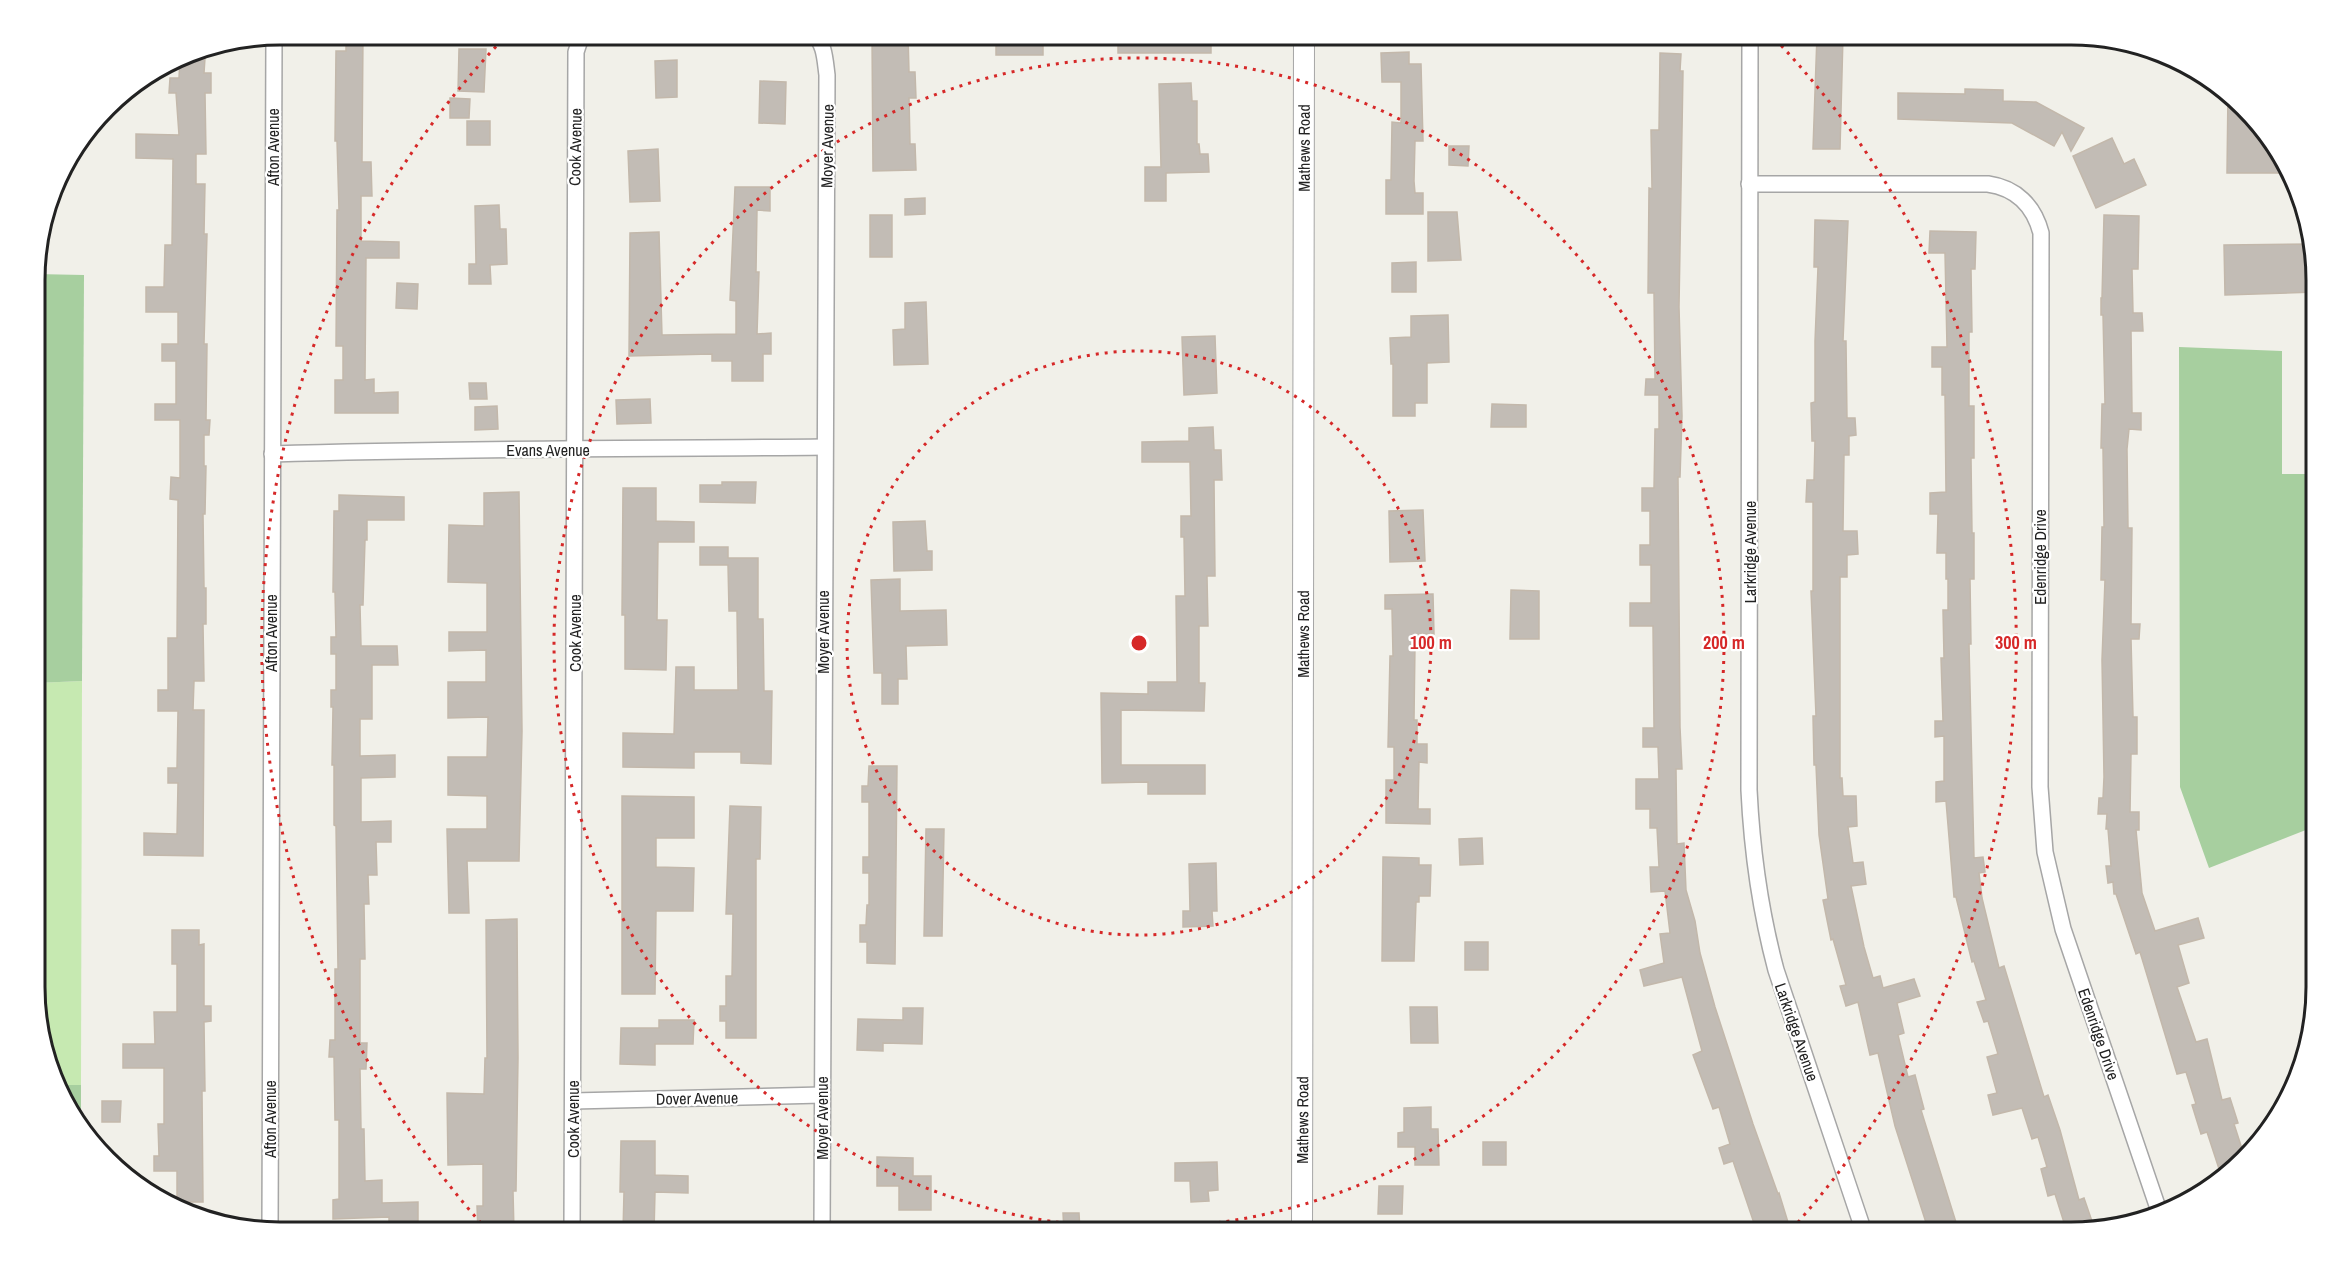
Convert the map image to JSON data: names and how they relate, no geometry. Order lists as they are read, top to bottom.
{
  "streets": {
    "street": [
      "Moyer Avenue",
      "Afton Avenue",
      "Cook Avenue",
      "Mathews Road",
      "Evans Avenue",
      "Larkridge Avenue",
      "Edenridge Drive",
      "Dover Avenue"
    ]
  },
  "crossings": [
    ["Moyer Avenue", "Evans Avenue"],
    ["Moyer Avenue", "Dover Avenue"],
    ["Afton Avenue", "Evans Avenue"],
    ["Cook Avenue", "Evans Avenue"],
    ["Cook Avenue", "Dover Avenue"],
    ["Larkridge Avenue", "Edenridge Drive"]
  ],
  "rings": ["100 m", "200 m", "300 m"]
}
